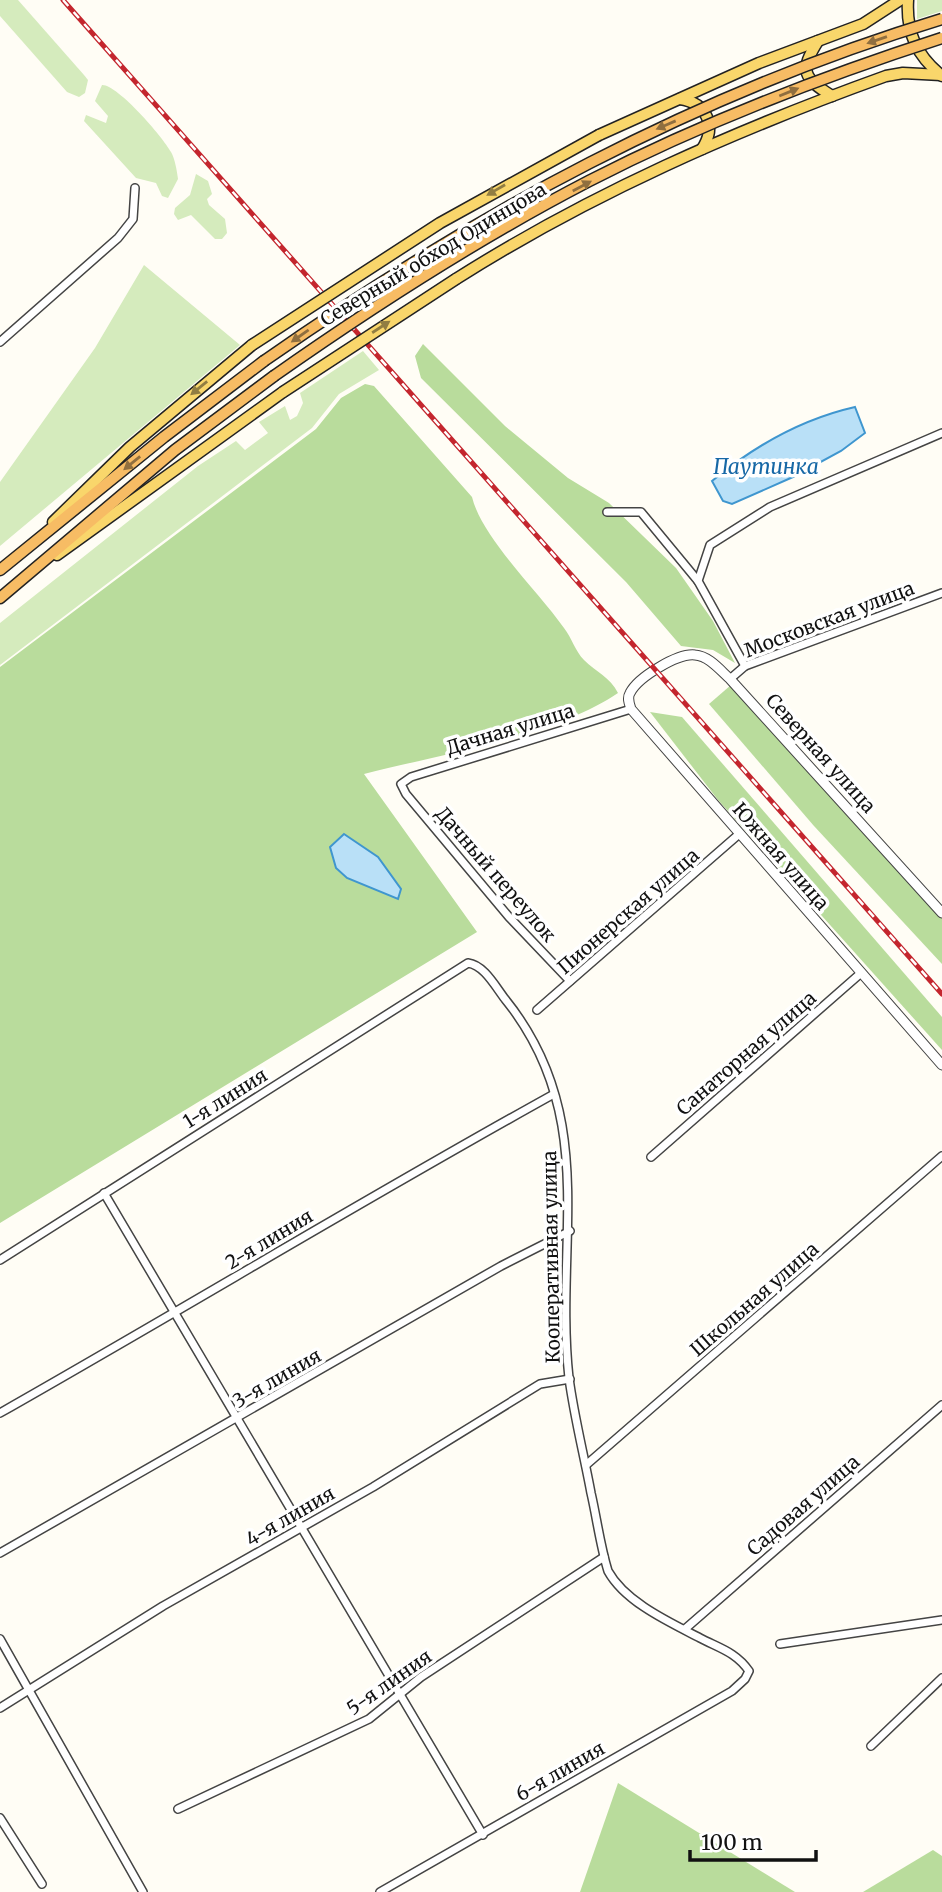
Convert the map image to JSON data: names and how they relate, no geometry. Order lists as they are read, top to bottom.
{
  "streets": {
    "highway": ["Северный обход Одинцова"],
    "street": [
      "Московская улица",
      "Дачная улица",
      "Северная улица",
      "Южная улица",
      "Дачный переулок",
      "Пионерская улица",
      "Санаторная улица",
      "1-я линия",
      "2-я линия",
      "Кооперативная улица",
      "Школьная улица",
      "3-я линия",
      "Садовая улица",
      "4-я линия",
      "5-я линия",
      "6-я линия"
    ]
  },
  "crossings": [
    ["Московская улица", "Северная улица"],
    ["Дачная улица", "Северная улица"],
    ["Дачная улица", "Южная улица"],
    ["Дачная улица", "Дачный переулок"],
    ["Северная улица", "Южная улица"],
    ["Южная улица", "Пионерская улица"],
    ["Южная улица", "Санаторная улица"],
    ["Дачный переулок", "Пионерская улица"],
    ["1-я линия", "Кооперативная улица"],
    ["2-я линия", "Кооперативная улица"],
    ["Кооперативная улица", "Школьная улица"],
    ["Кооперативная улица", "3-я линия"],
    ["Кооперативная улица", "Садовая улица"],
    ["Кооперативная улица", "4-я линия"],
    ["Кооперативная улица", "5-я линия"],
    ["Кооперативная улица", "6-я линия"]
  ],
  "water": ["Паутинка"],
  "scale_bar": "100 m"
}
